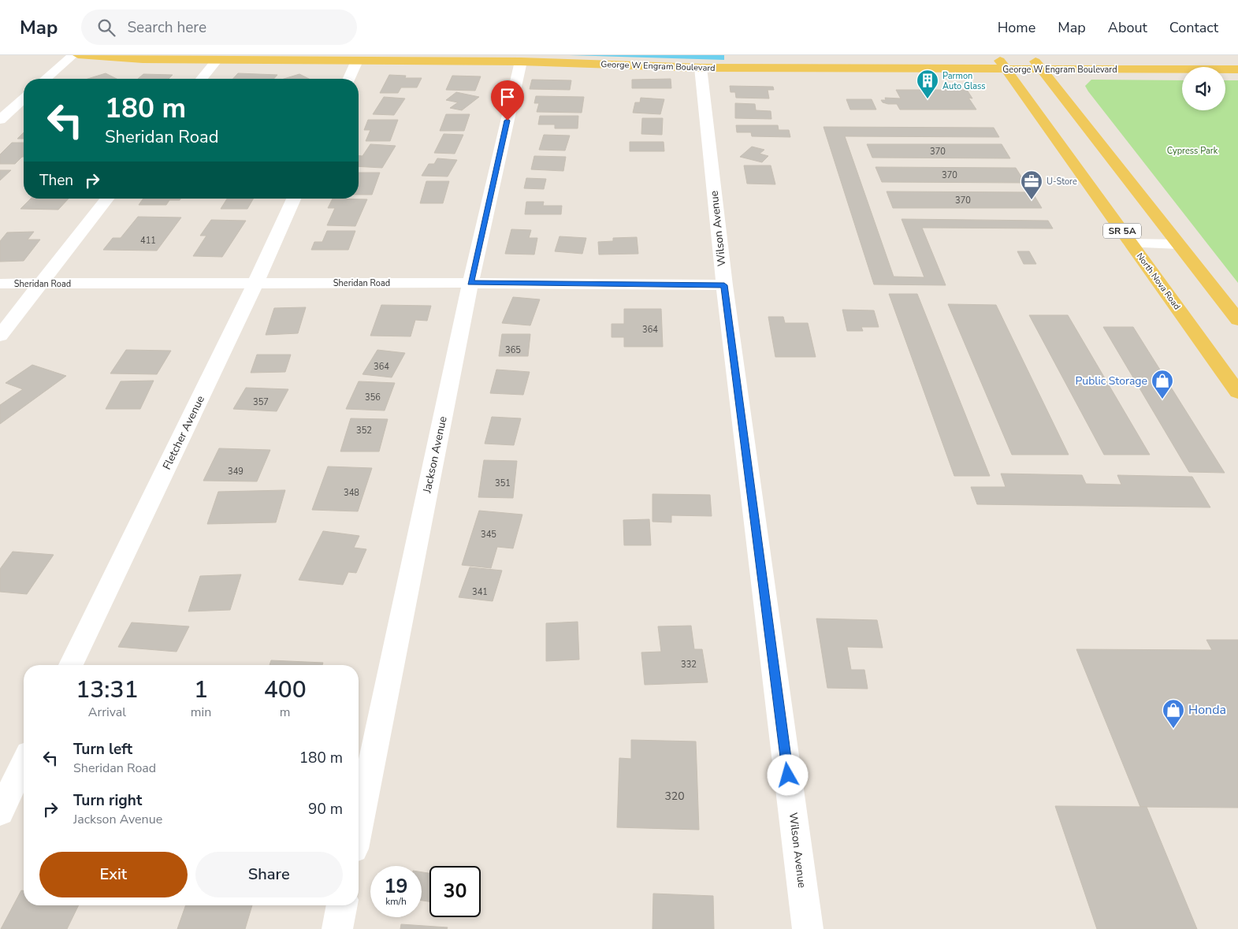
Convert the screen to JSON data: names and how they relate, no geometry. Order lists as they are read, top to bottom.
{
  "streets": {
    "main road": ["George W Engram Boulevard", "SR 5A", "North Nova Road"],
    "street": [
      "Wilson Avenue",
      "Sheridan Road",
      "Fletcher Avenue",
      "Jackson Avenue"
    ]
  },
  "crossings": [
    ["George W Engram Boulevard", "Wilson Avenue"],
    ["George W Engram Boulevard", "North Nova Road"],
    ["George W Engram Boulevard", "Jackson Avenue"],
    ["Wilson Avenue", "Sheridan Road"],
    ["Sheridan Road", "Fletcher Avenue"],
    ["Sheridan Road", "Jackson Avenue"]
  ],
  "parks": ["Cypress Park"],
  "places": {
    "building": ["Parmon Auto Glass"],
    "office": ["U-Store"],
    "shop": ["Public Storage", "Honda"]
  },
  "house_numbers": [
    "370",
    "370",
    "370",
    "411",
    "364",
    "365",
    "364",
    "356",
    "357",
    "352",
    "349",
    "351",
    "348",
    "345",
    "341",
    "332",
    "320"
  ],
  "page": {
    "header": "Map",
    "search": "Search here",
    "nav": [
      "Home",
      "Map",
      "About",
      "Contact"
    ],
    "turn": ["180 m", "Sheridan Road"],
    "then": "Then",
    "eta": [
      "13:31",
      "Arrival",
      "1",
      "min",
      "400",
      "m"
    ],
    "list": [
      {
        "name": "Turn left",
        "note": "Sheridan Road",
        "value": "180 m"
      },
      {
        "name": "Turn right",
        "note": "Jackson Avenue",
        "value": "90 m"
      }
    ],
    "buttons": ["Exit", "Share"],
    "speed": "19 km/h",
    "limit": "30"
  }
}
